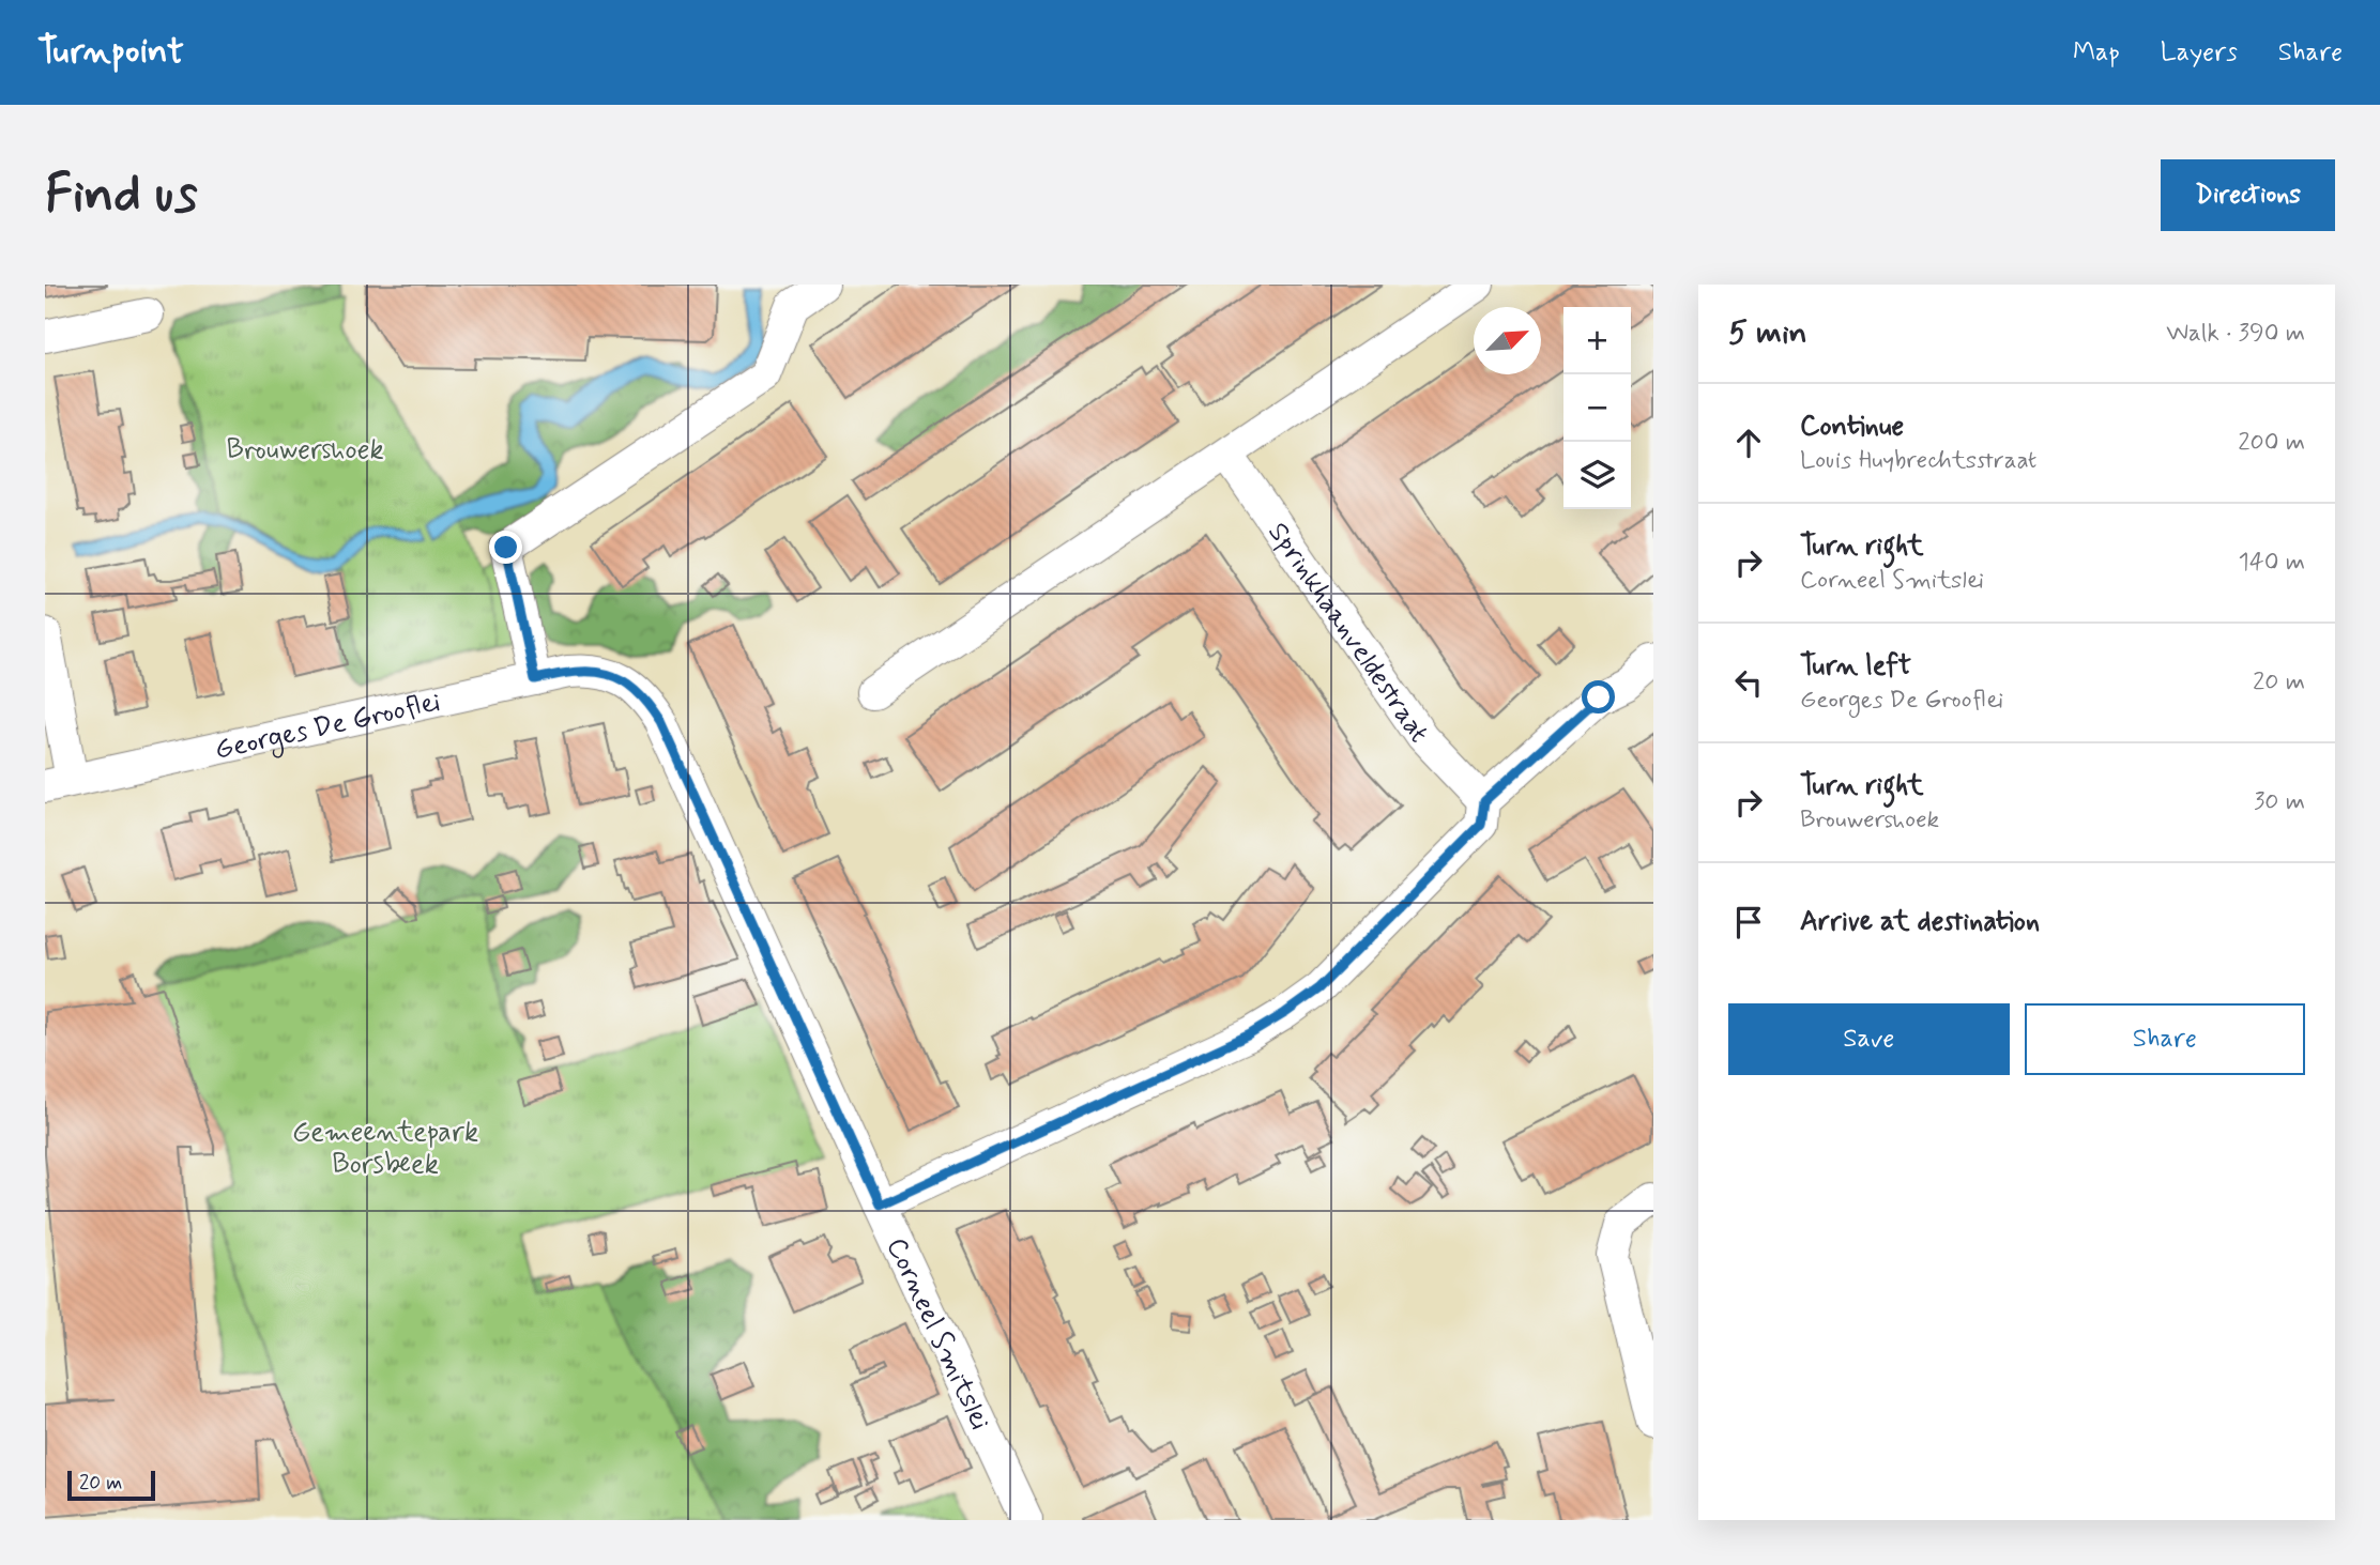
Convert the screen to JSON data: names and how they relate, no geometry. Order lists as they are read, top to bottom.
{
  "streets": {
    "street": ["Sprinkhaanveldestraat", "Georges De Grooflei", "Corneel Smitslei"]
  },
  "crossings": [
    ["Georges De Grooflei", "Corneel Smitslei"]
  ],
  "parks": ["Brouwershoek", "Gemeentepark Borsbeek"],
  "scale_bar": "20 m",
  "north": "top right",
  "page": {
    "header": "Turnpoint",
    "nav": ["Map", "Layers", "Share"],
    "buttons": [
      "Directions",
      ["Save", "Share"]
    ],
    "title": "Find us",
    "heading": ["5 min", "Walk · 390 m"],
    "map_buttons": ["+", "−"],
    "list": [
      ["Continue", "Louis Huybrechtsstraat", "200 m"],
      ["Turn right", "Corneel Smitslei", "140 m"],
      ["Turn left", "Georges De Grooflei", "20 m"],
      ["Turn right", "Brouwershoek", "30 m"],
      "Arrive at destination"
    ],
    "scale": "20 m"
  }
}
